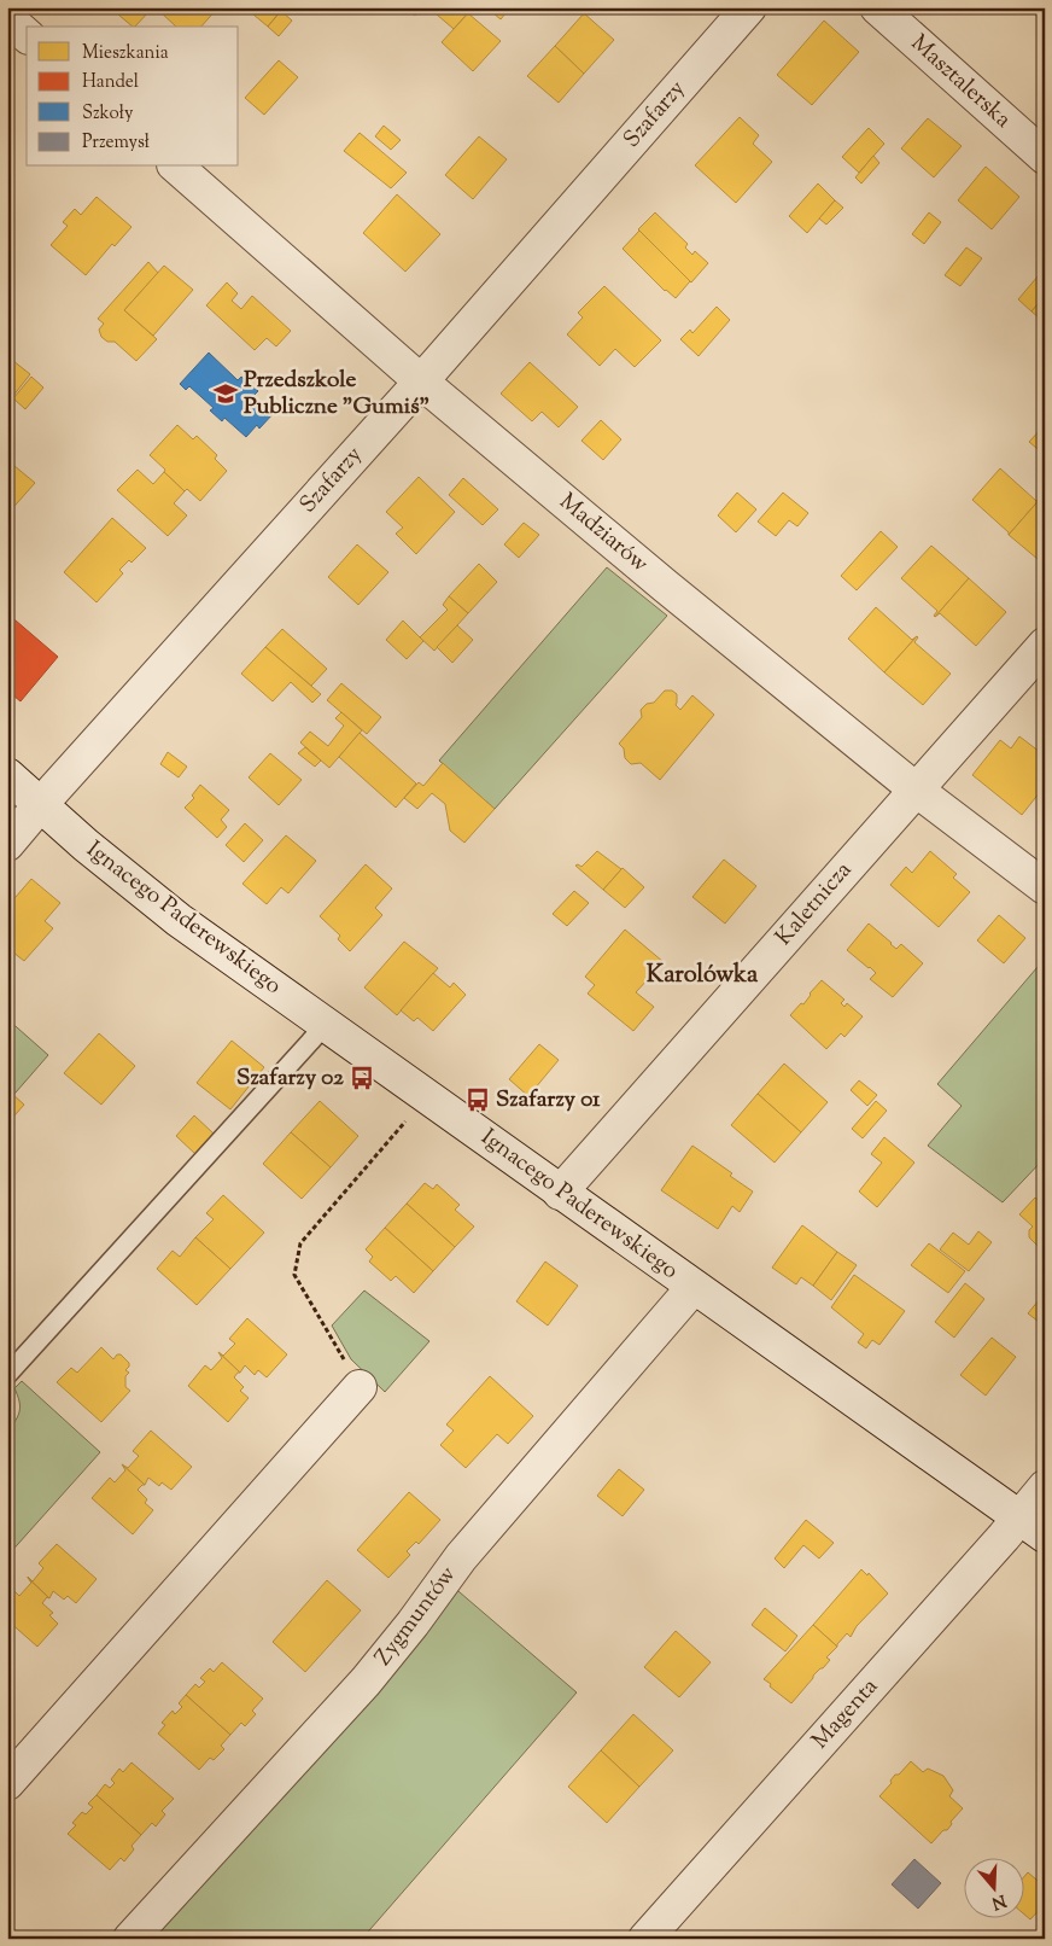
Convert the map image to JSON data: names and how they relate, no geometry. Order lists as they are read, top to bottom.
{
  "streets": {
    "street": [
      "Masztalerska",
      "Szafarzy",
      "Madziarów",
      "Kaletnicza",
      "Ignacego Paderewskiego",
      "Zygmuntów",
      "Magenta"
    ]
  },
  "crossings": [
    ["Szafarzy", "Madziarów"],
    ["Szafarzy", "Ignacego Paderewskiego"],
    ["Madziarów", "Kaletnicza"],
    ["Kaletnicza", "Ignacego Paderewskiego"],
    ["Ignacego Paderewskiego", "Zygmuntów"],
    ["Ignacego Paderewskiego", "Magenta"]
  ],
  "districts": ["Karolówka"],
  "places": {
    "school or university": ["Przedszkole Publiczne \"Gumiś\""],
    "bus stop": ["Szafarzy 02", "Szafarzy 01"]
  },
  "legend": [
    "Mieszkania",
    "Handel",
    "Szkoły",
    "Przemysł"
  ],
  "north": "bottom"
}
